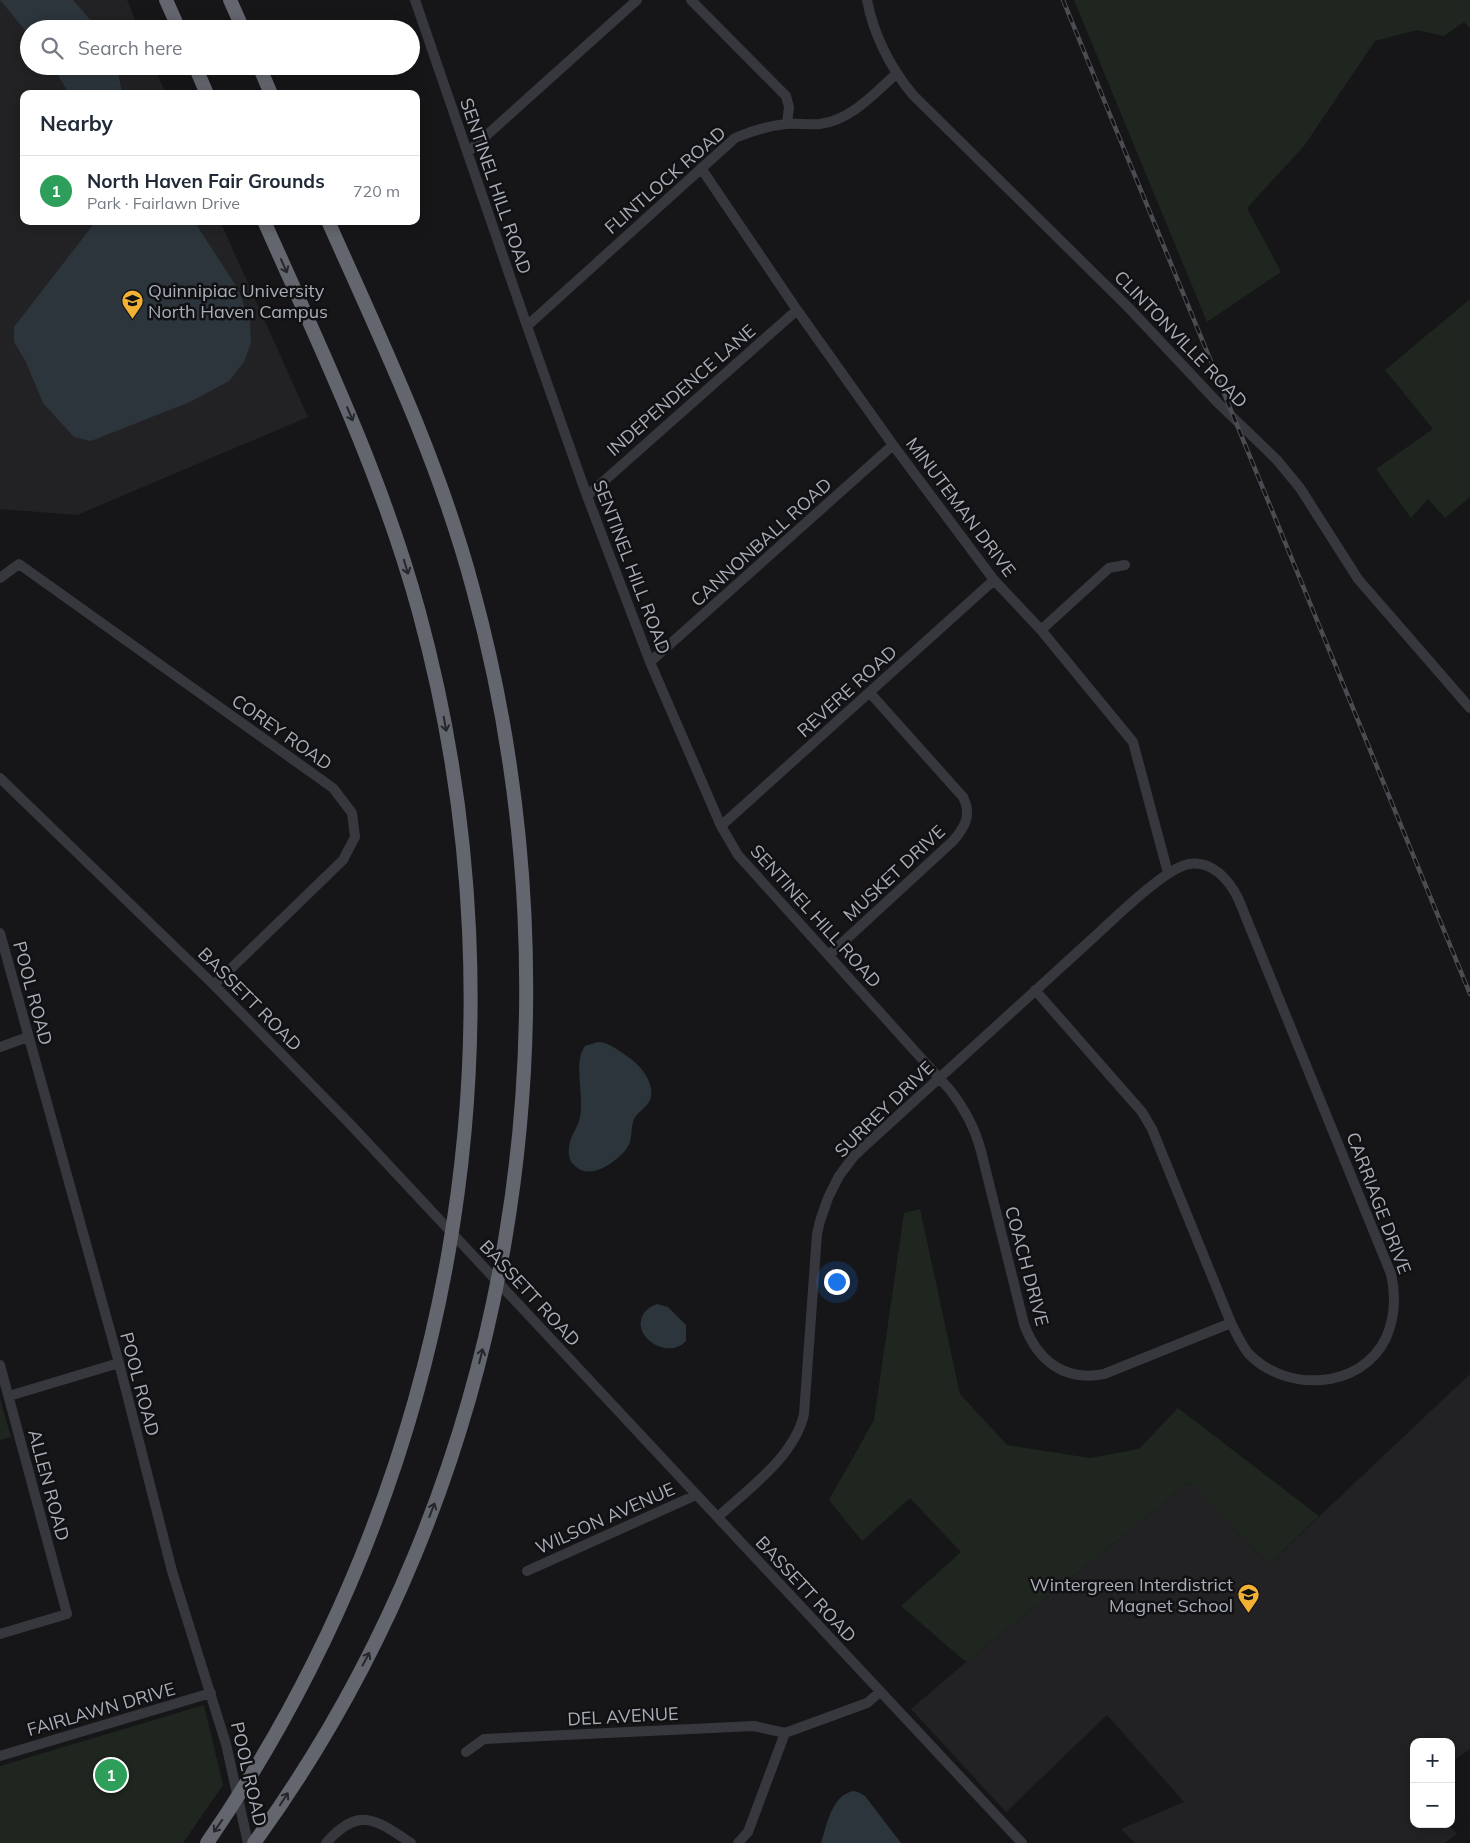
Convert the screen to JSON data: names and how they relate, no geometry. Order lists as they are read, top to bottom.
{
  "streets": {
    "street": [
      "FLINTLOCK ROAD",
      "SENTINEL HILL ROAD",
      "CLINTONVILLE ROAD",
      "INDEPENDENCE LANE",
      "MINUTEMAN DRIVE",
      "CANNONBALL ROAD",
      "REVERE ROAD",
      "COREY ROAD",
      "MUSKET DRIVE",
      "POOL ROAD",
      "BASSETT ROAD",
      "SURREY DRIVE",
      "CARRIAGE DRIVE",
      "COACH DRIVE",
      "ALLEN ROAD",
      "WILSON AVENUE",
      "FAIRLAWN DRIVE",
      "DEL AVENUE"
    ]
  },
  "crossings": [
    ["FLINTLOCK ROAD", "SENTINEL HILL ROAD"],
    ["FLINTLOCK ROAD", "CLINTONVILLE ROAD"],
    ["FLINTLOCK ROAD", "MINUTEMAN DRIVE"],
    ["SENTINEL HILL ROAD", "INDEPENDENCE LANE"],
    ["SENTINEL HILL ROAD", "CANNONBALL ROAD"],
    ["SENTINEL HILL ROAD", "REVERE ROAD"],
    ["SENTINEL HILL ROAD", "MUSKET DRIVE"],
    ["SENTINEL HILL ROAD", "SURREY DRIVE"],
    ["SENTINEL HILL ROAD", "COACH DRIVE"],
    ["INDEPENDENCE LANE", "MINUTEMAN DRIVE"],
    ["MINUTEMAN DRIVE", "CANNONBALL ROAD"],
    ["MINUTEMAN DRIVE", "REVERE ROAD"],
    ["MINUTEMAN DRIVE", "SURREY DRIVE"],
    ["MINUTEMAN DRIVE", "CARRIAGE DRIVE"],
    ["REVERE ROAD", "MUSKET DRIVE"],
    ["COREY ROAD", "BASSETT ROAD"],
    ["POOL ROAD", "FAIRLAWN DRIVE"],
    ["BASSETT ROAD", "SURREY DRIVE"],
    ["BASSETT ROAD", "WILSON AVENUE"],
    ["SURREY DRIVE", "CARRIAGE DRIVE"],
    ["SURREY DRIVE", "COACH DRIVE"],
    ["CARRIAGE DRIVE", "COACH DRIVE"]
  ],
  "places": {
    "school or university": ["Quinnipiac University North Haven Campus", "Wintergreen Interdistrict Magnet School"]
  },
  "page": {
    "search": "Search here",
    "heading": "Nearby",
    "list": [
      {
        "mark": "1",
        "name": "North Haven Fair Grounds",
        "note": "Park · Fairlawn Drive",
        "value": "720 m"
      }
    ],
    "map_buttons": ["+", "−"],
    "pins": "1"
  }
}
